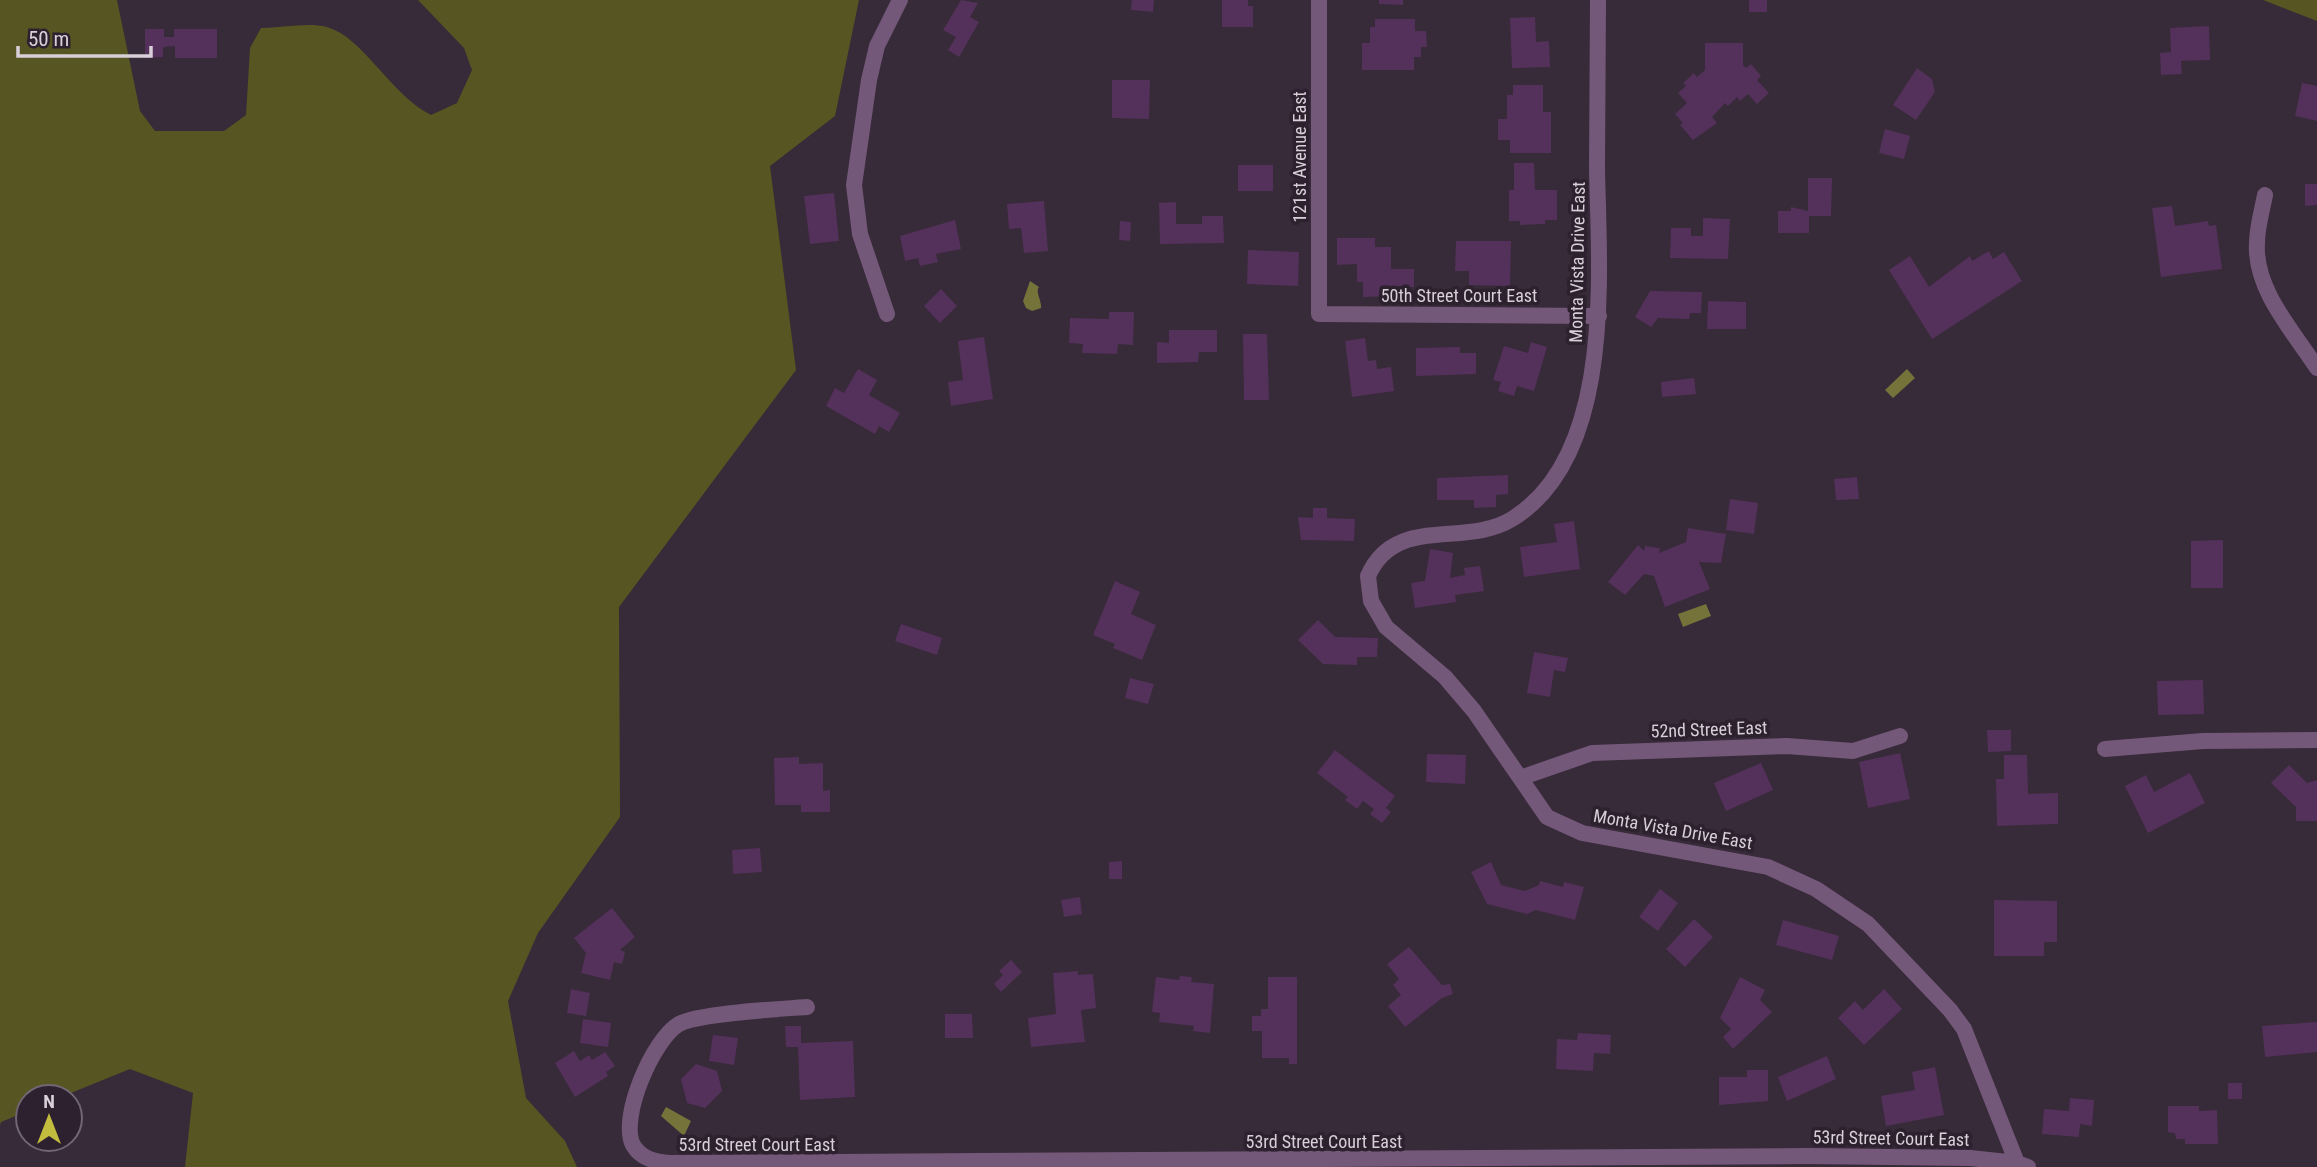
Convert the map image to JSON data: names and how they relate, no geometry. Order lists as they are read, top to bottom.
{
  "streets": {
    "street": [
      "121st Avenue East",
      "Monta Vista Drive East",
      "50th Street Court East",
      "52nd Street East",
      "53rd Street Court East"
    ]
  },
  "crossings": [
    ["121st Avenue East", "50th Street Court East"],
    ["Monta Vista Drive East", "50th Street Court East"],
    ["Monta Vista Drive East", "52nd Street East"],
    ["Monta Vista Drive East", "53rd Street Court East"]
  ],
  "scale_bar": "50 m",
  "north": "top"
}
